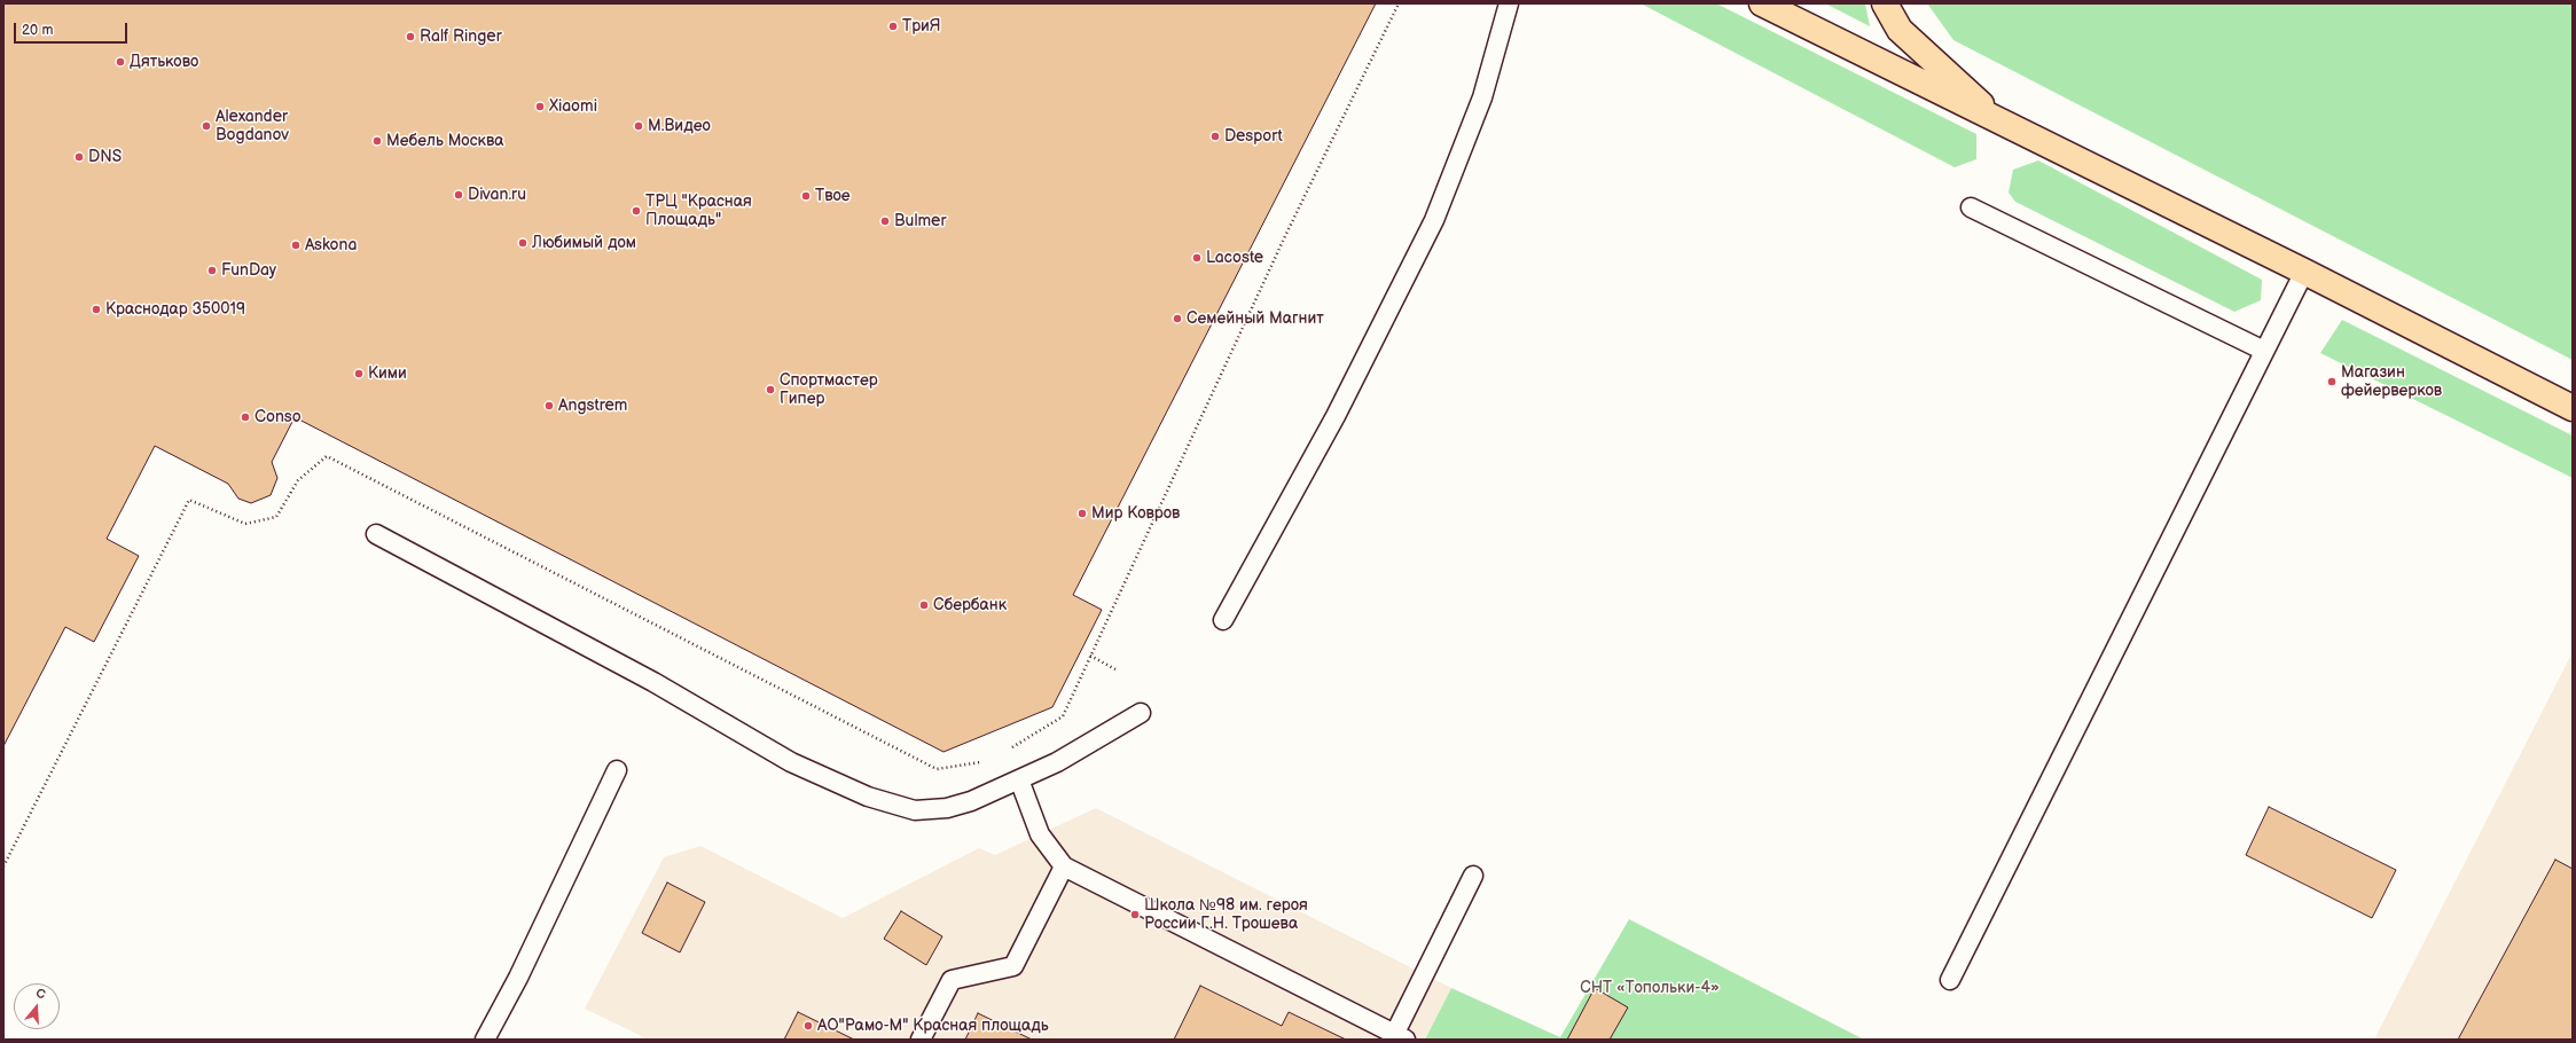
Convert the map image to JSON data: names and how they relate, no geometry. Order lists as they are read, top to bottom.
{
  "parks": ["СНТ «Топольки-4»"],
  "places": [
    "ТриЯ",
    "Ralf Ringer",
    "Дятьково",
    "Xiaomi",
    "Alexander Bogdanov",
    "М.Видео",
    "Desport",
    "Мебель Москва",
    "DNS",
    "Divan.ru",
    "Твое",
    "ТРЦ \"Красная Площадь\"",
    "Bulmer",
    "Любимый дом",
    "Askona",
    "Lacoste",
    "FunDay",
    "Краснодар 350019",
    "Семейный Магнит",
    "Кими",
    "Магазин фейерверков",
    "Спортмастер Гипер",
    "Angstrem",
    "Conso",
    "Мир Ковров",
    "Сбербанк",
    "Школа №98 им. героя России Г.Н. Трошева",
    "АО\"Рамо-М\" Красная площадь"
  ],
  "scale_bar": "20 m",
  "north": "top"
}
